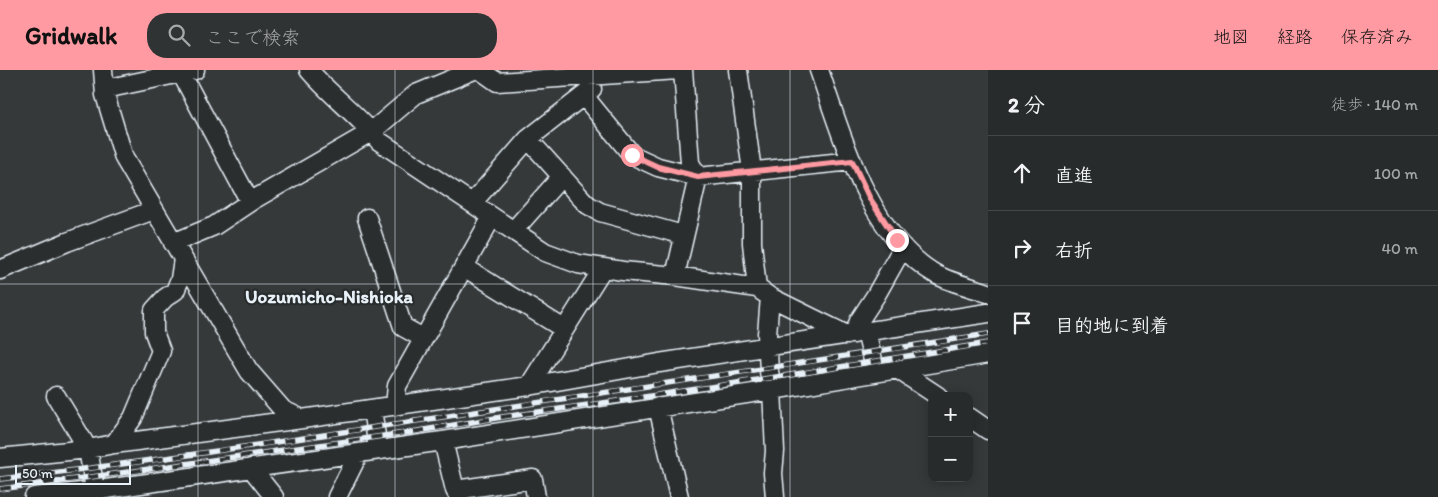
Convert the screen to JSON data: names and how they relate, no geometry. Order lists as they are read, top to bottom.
{
  "districts": ["Uozumicho-Nishioka"],
  "scale_bar": "50 m",
  "page": {
    "header": "Gridwalk",
    "search": "ここで検索",
    "nav": ["地図", "経路", "保存済み"],
    "heading": ["2 分", "徒歩 · 140 m"],
    "list": [
      ["直進", "100 m"],
      ["右折", "40 m"],
      "目的地に到着"
    ],
    "map_buttons": ["+", "−"],
    "scale": "50 m"
  }
}
